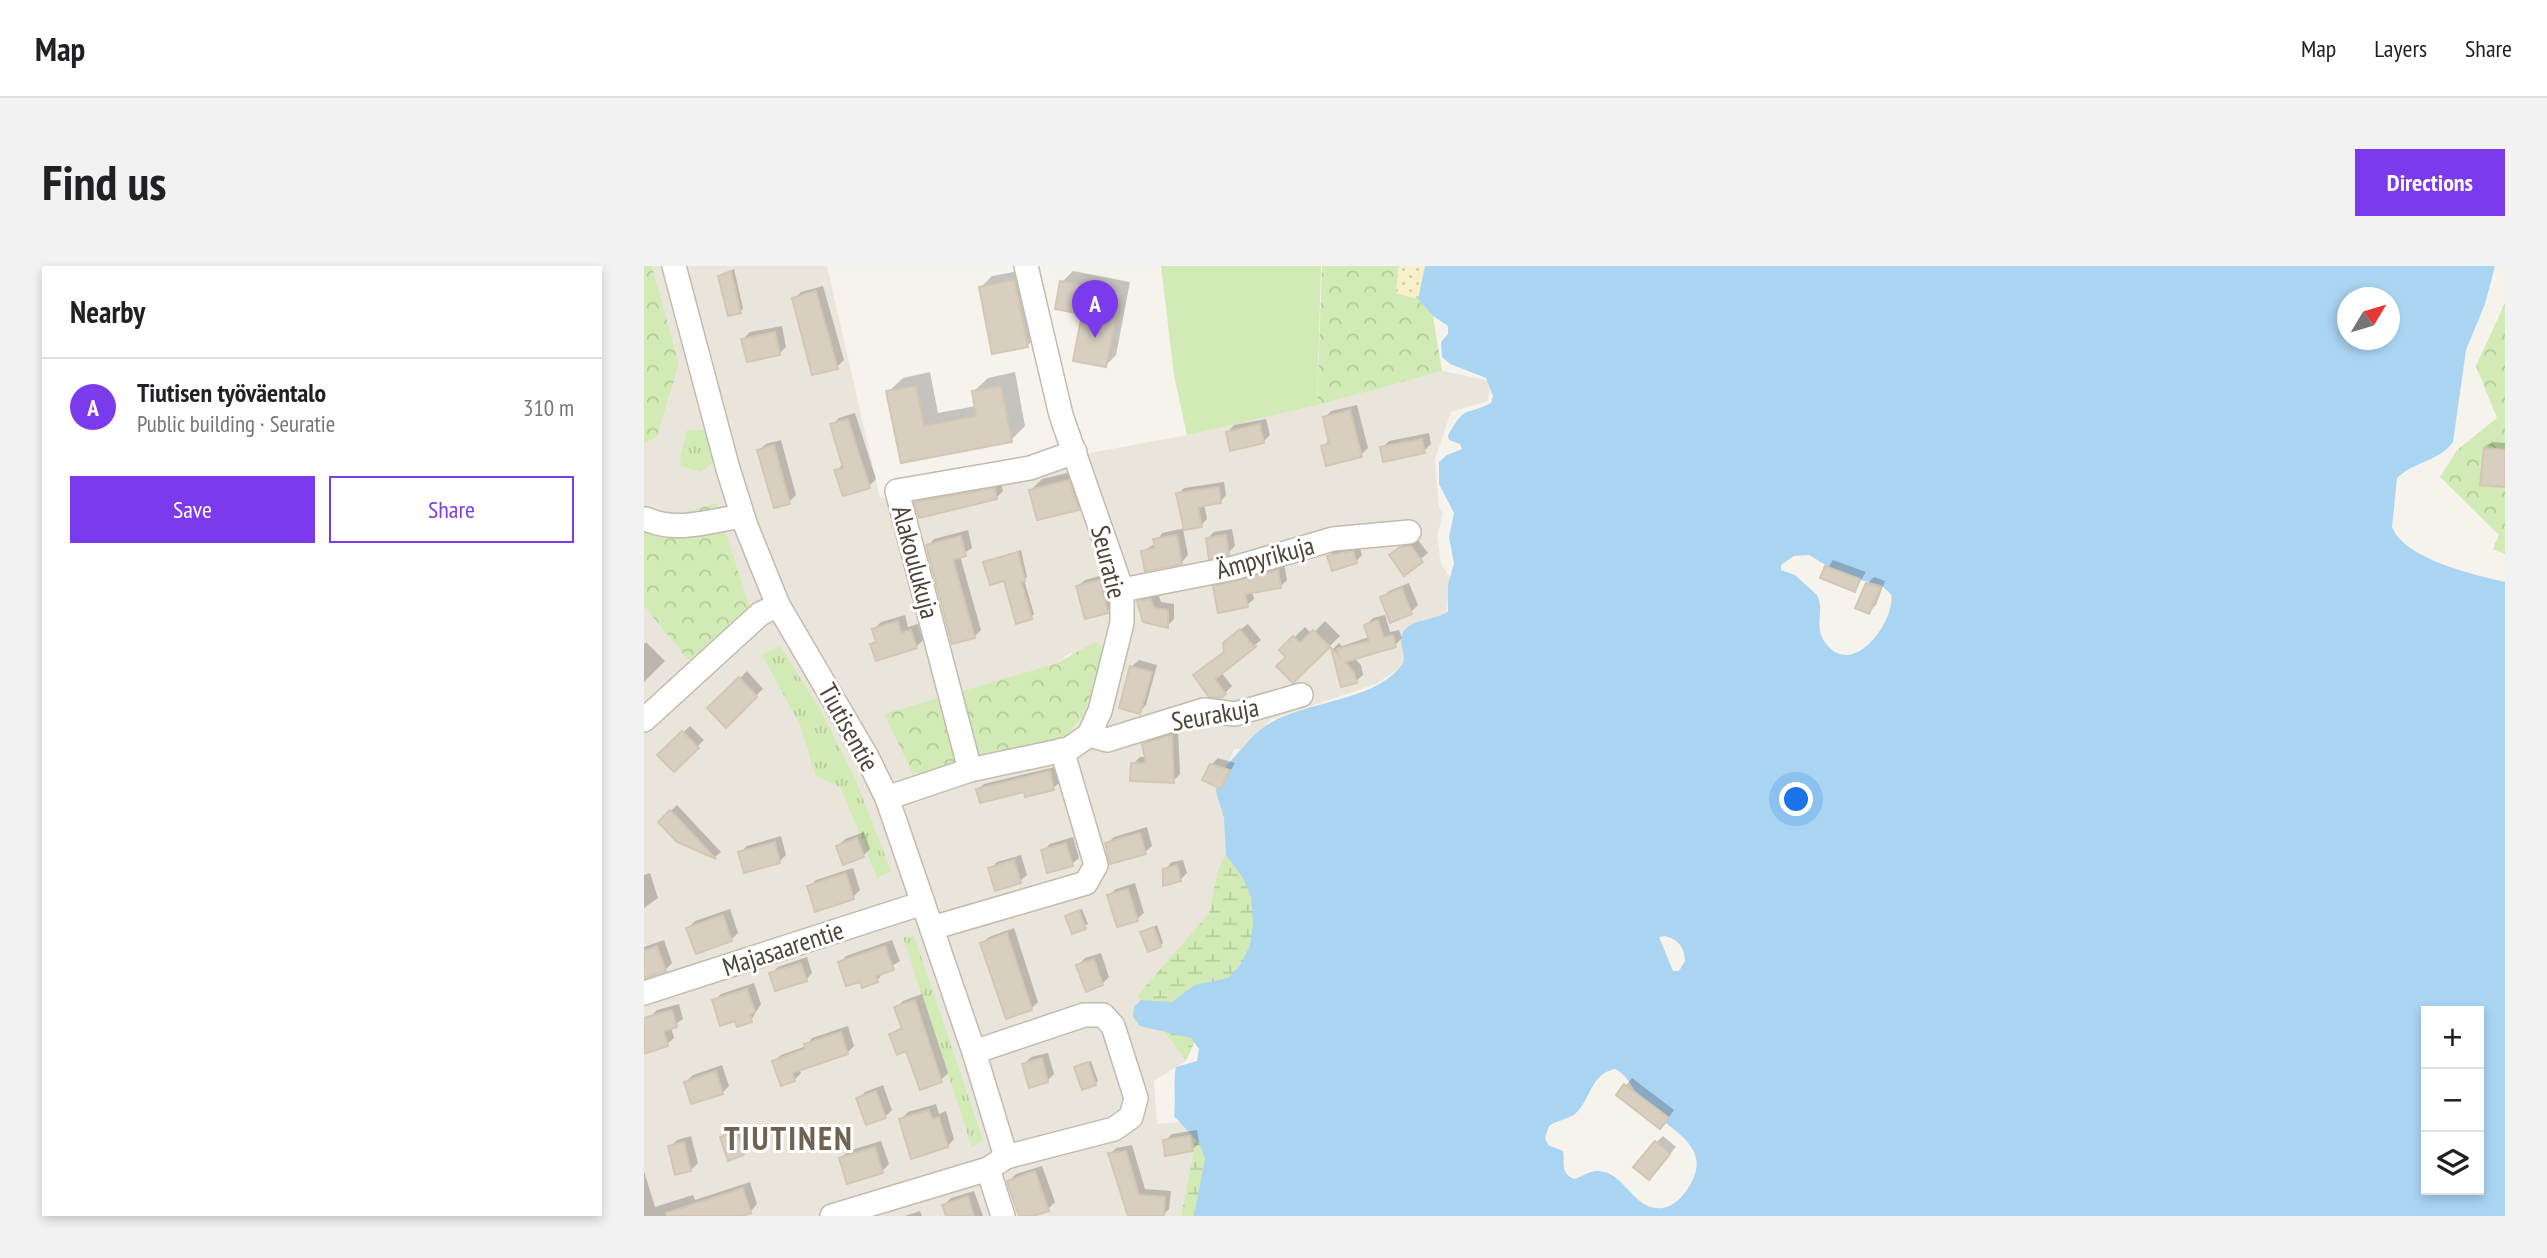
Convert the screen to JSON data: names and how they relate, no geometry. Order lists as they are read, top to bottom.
{
  "streets": {
    "street": [
      "Ämpyrikuja",
      "Alakoulukuja",
      "Seuratie",
      "Seurakuja",
      "Tiutisentie",
      "Majasaarentie"
    ]
  },
  "crossings": [
    ["Ämpyrikuja", "Seuratie"],
    ["Alakoulukuja", "Seuratie"],
    ["Seuratie", "Seurakuja"],
    ["Tiutisentie", "Majasaarentie"]
  ],
  "districts": ["TIUTINEN"],
  "north": "top right",
  "page": {
    "header": "Map",
    "nav": ["Map", "Layers", "Share"],
    "buttons": [
      "Directions",
      ["Save", "Share"]
    ],
    "title": "Find us",
    "heading": "Nearby",
    "pins": "A",
    "list": [
      {
        "mark": "A",
        "name": "Tiutisen työväentalo",
        "note": "Public building · Seuratie",
        "value": "310 m"
      }
    ],
    "map_buttons": ["+", "−"]
  }
}
